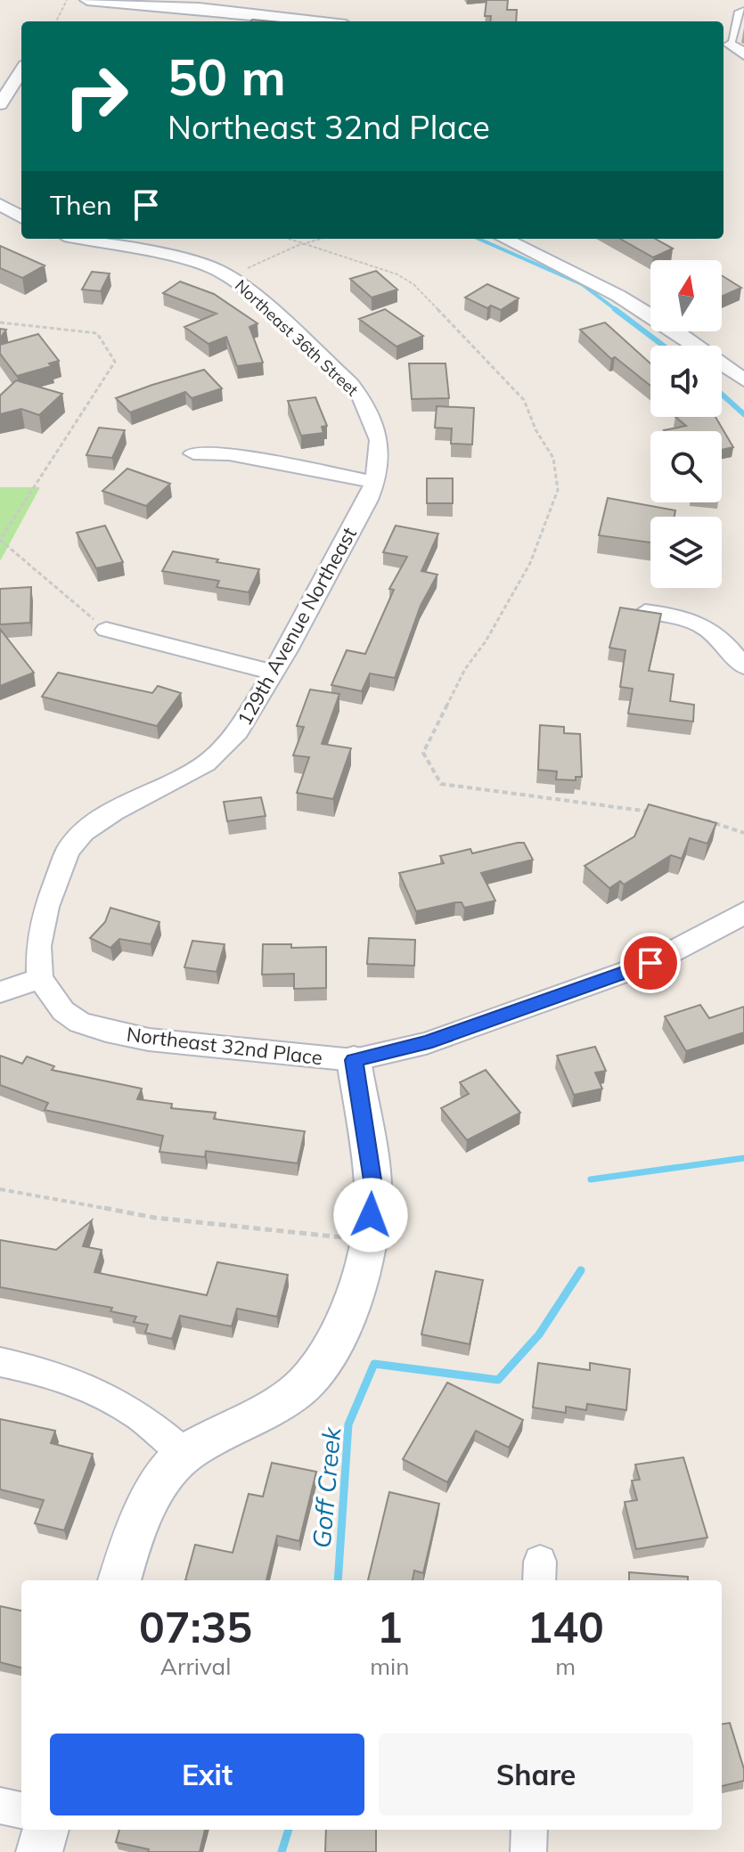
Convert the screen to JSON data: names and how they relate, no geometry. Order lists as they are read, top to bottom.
{
  "streets": {
    "street": ["Northeast 36th Street", "129th Avenue Northeast", "Northeast 32nd Place"]
  },
  "crossings": [
    ["Northeast 36th Street", "129th Avenue Northeast"],
    ["129th Avenue Northeast", "Northeast 32nd Place"]
  ],
  "water": ["Goff Creek"],
  "north": "top",
  "page": {
    "turn": ["50 m", "Northeast 32nd Place"],
    "then": "Then",
    "eta": [
      "07:35",
      "Arrival",
      "1",
      "min",
      "140",
      "m"
    ],
    "buttons": ["Exit", "Share"]
  }
}
